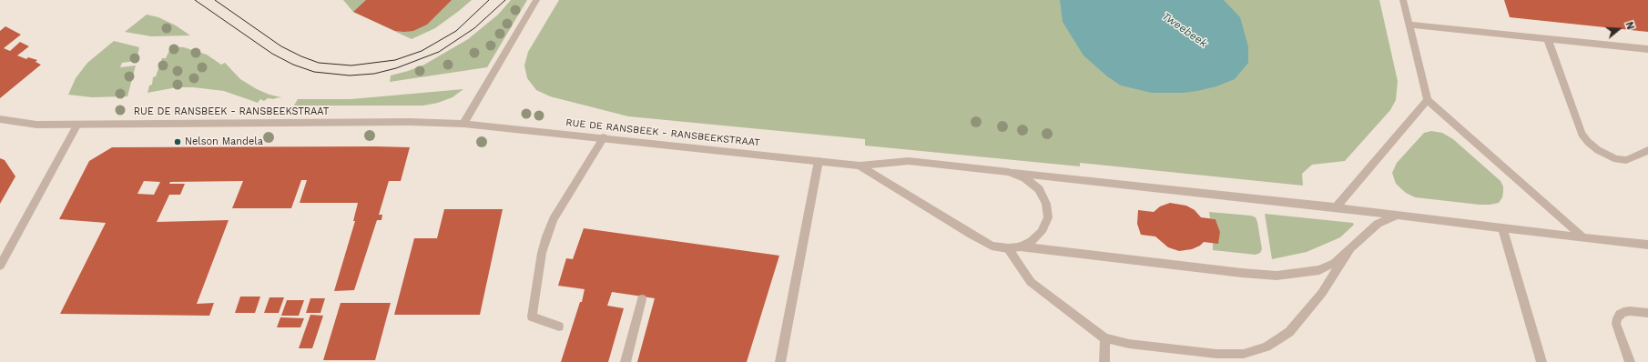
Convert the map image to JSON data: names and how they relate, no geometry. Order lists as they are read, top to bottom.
{
  "streets": {
    "street": ["RUE DE RANSBEEK - RANSBEEKSTRAAT"]
  },
  "water": ["Tweebeek"],
  "places": ["Nelson Mandela"],
  "north": "right"
}
